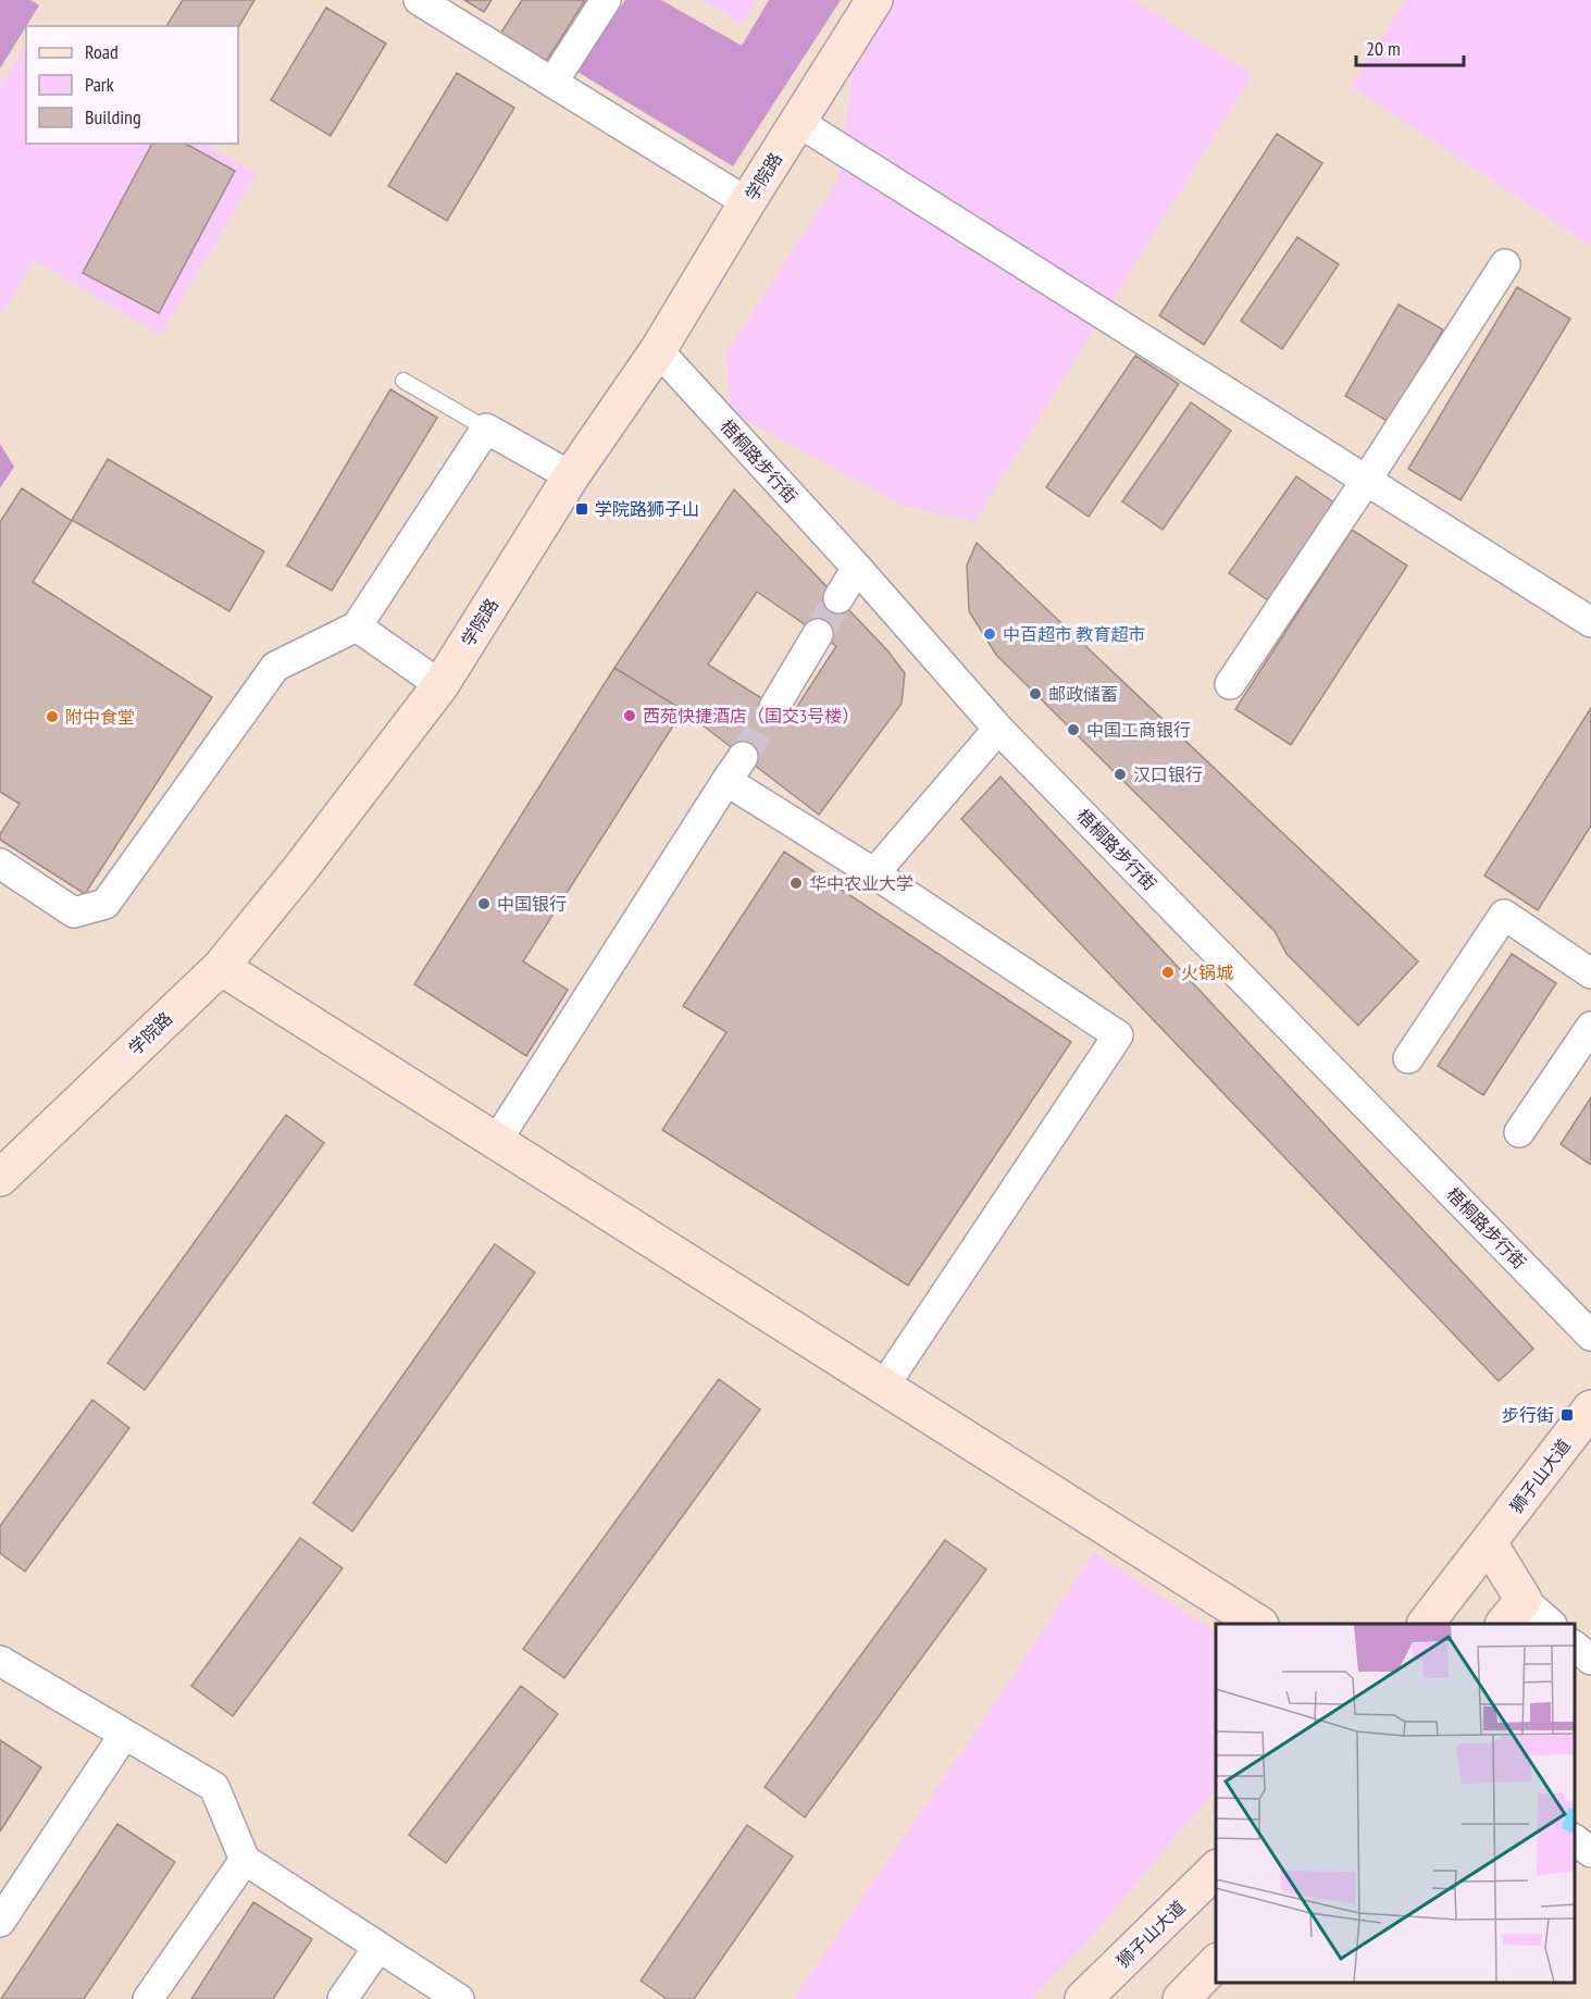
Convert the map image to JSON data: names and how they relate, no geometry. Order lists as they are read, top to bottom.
{
  "streets": {
    "street": ["学院路", "梧桐路步行街", "狮子山大道"]
  },
  "crossings": [
    ["学院路", "梧桐路步行街"]
  ],
  "places": {
    "transit": ["学院路狮子山", "步行街"],
    "other": [
      "中百超市 教育超市",
      "邮政储蓄",
      "西苑快捷酒店（国交3号楼）",
      "附中食堂",
      "中国工商银行",
      "汉口银行",
      "华中农业大学",
      "中国银行",
      "火锅城"
    ]
  },
  "legend": ["Road", "Park", "Building"],
  "scale_bar": "20 m"
}
